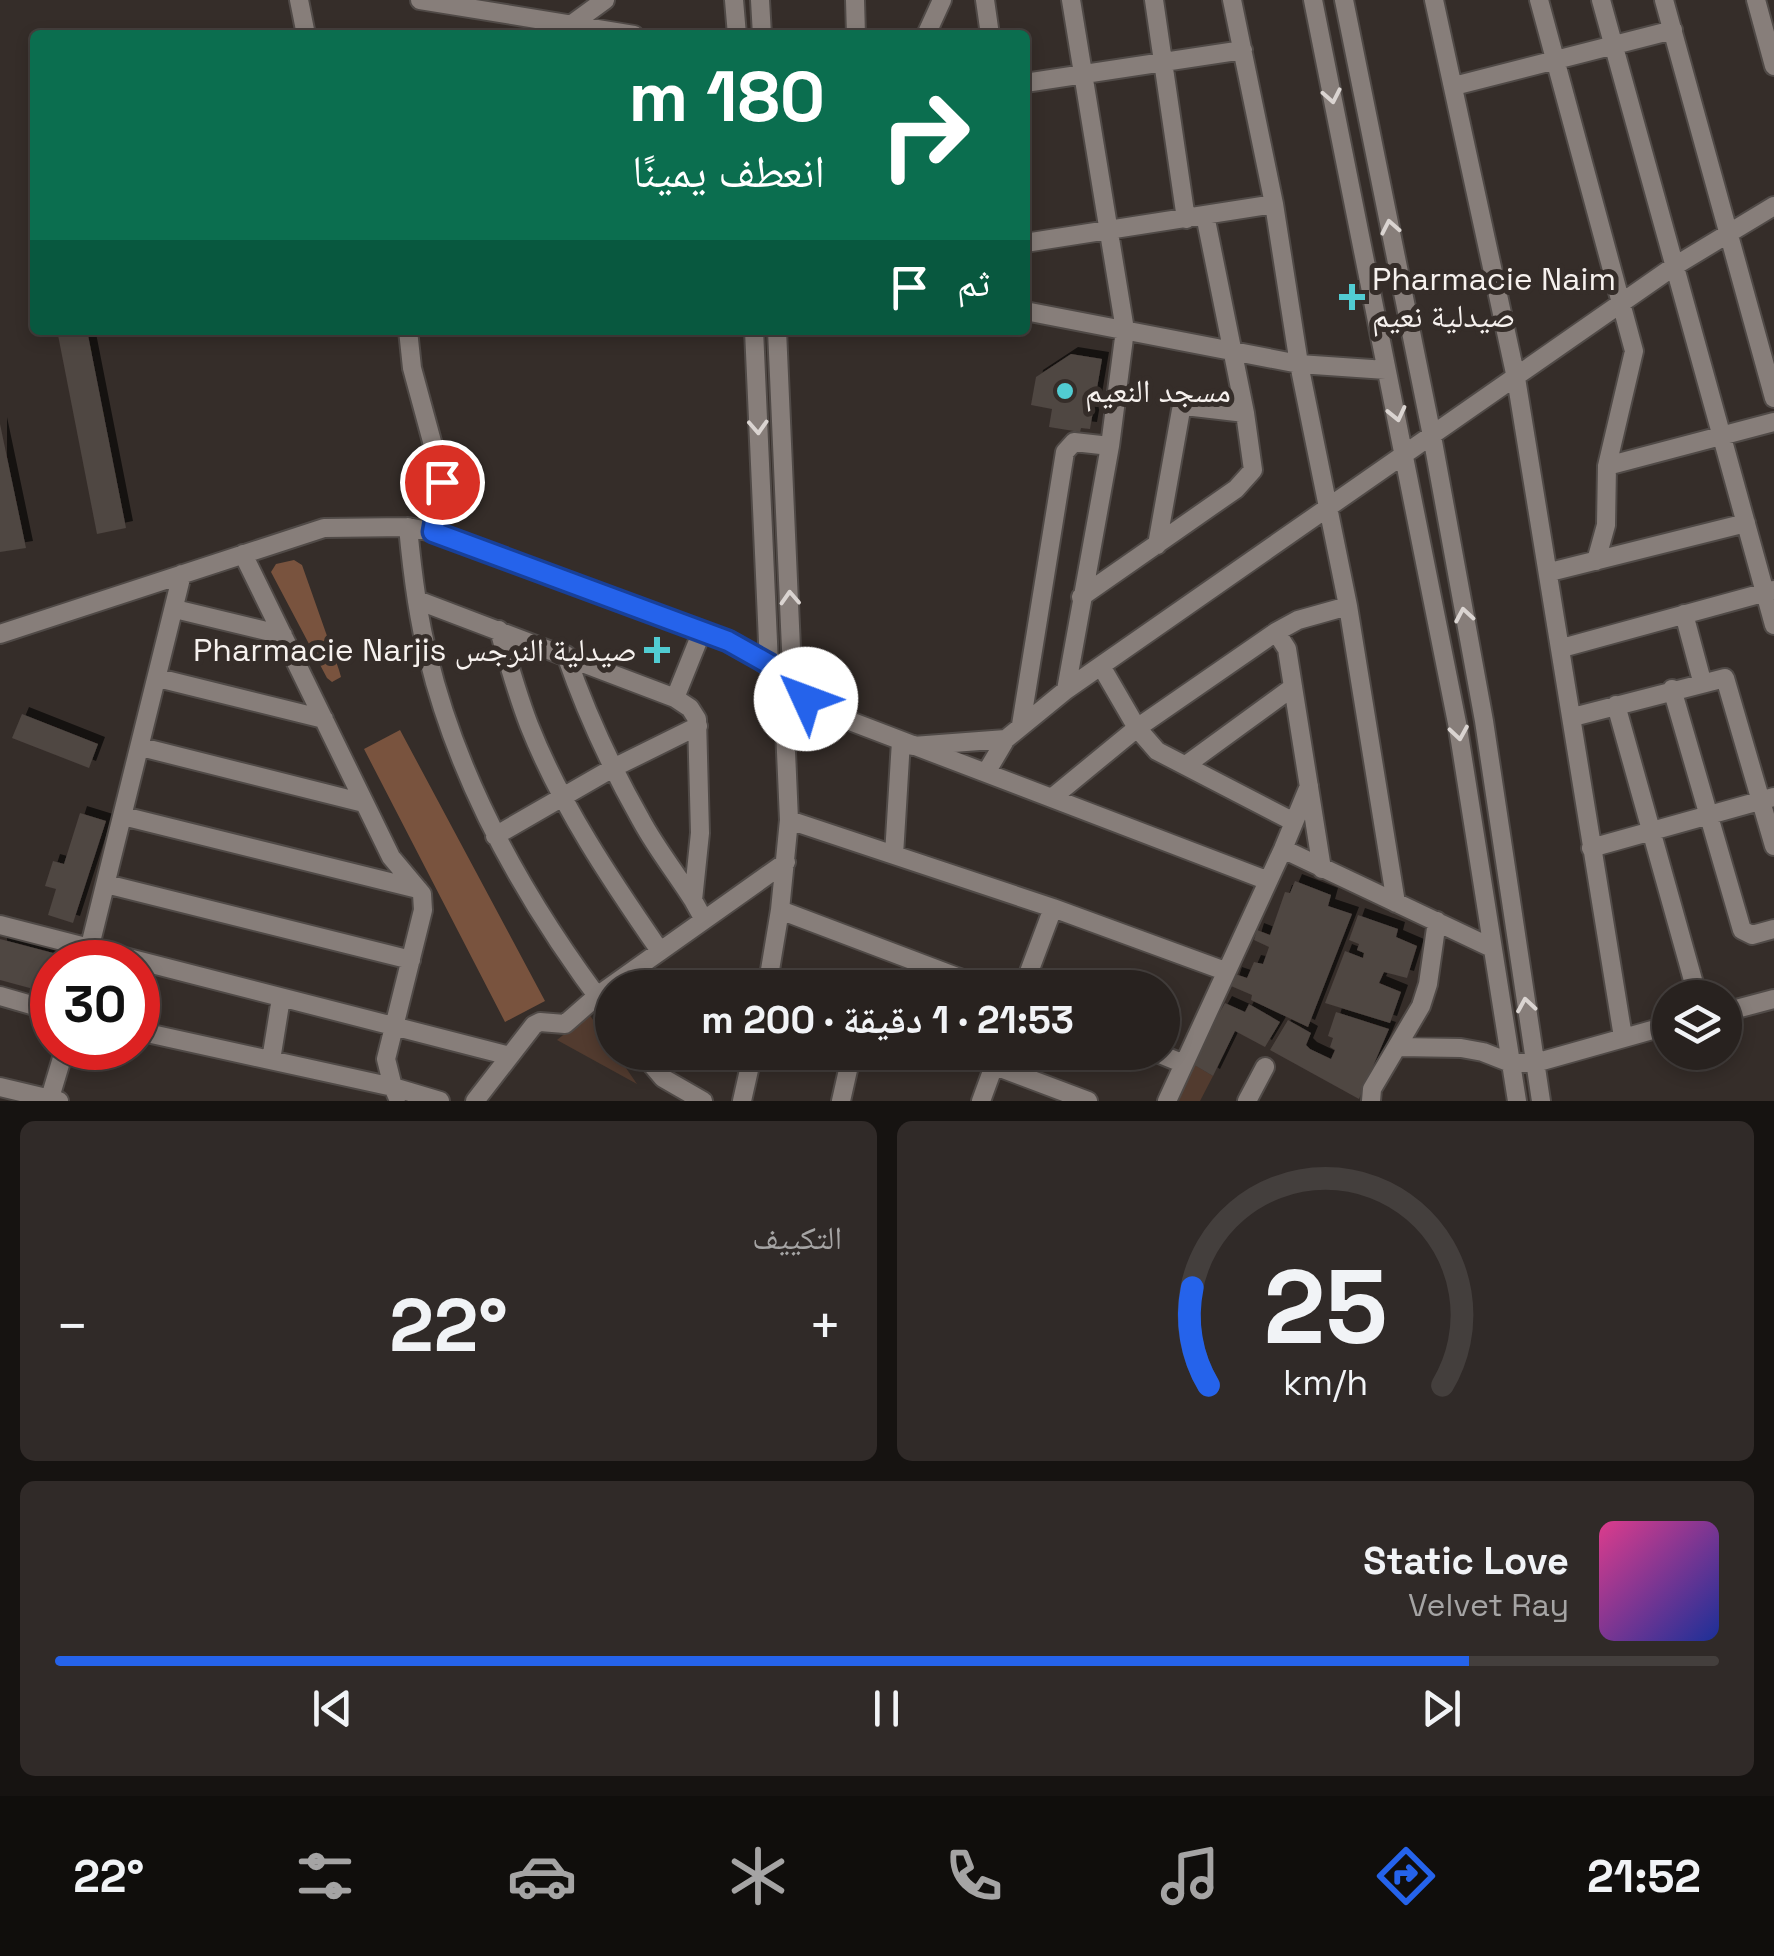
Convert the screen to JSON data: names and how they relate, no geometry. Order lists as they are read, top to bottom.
{
  "places": {
    "health": ["Pharmacie Naim صيدلية نعيم", "Pharmacie Narjis صيدلية النرجس"],
    "other": ["مسجد النعيم"]
  },
  "page": {
    "turn": ["180 m", "انعطف يمينًا"],
    "then": "ثم",
    "limit": "30",
    "trip": "21:53 · 1 دقيقة · 200 m",
    "tile": "التكييف",
    "heat": ["−", "22°", "+"],
    "song": ["Static Love", "Velvet Ray"],
    "tabs": ["21:52", "22°"],
    "gauge": ["25", "km/h"]
  }
}
